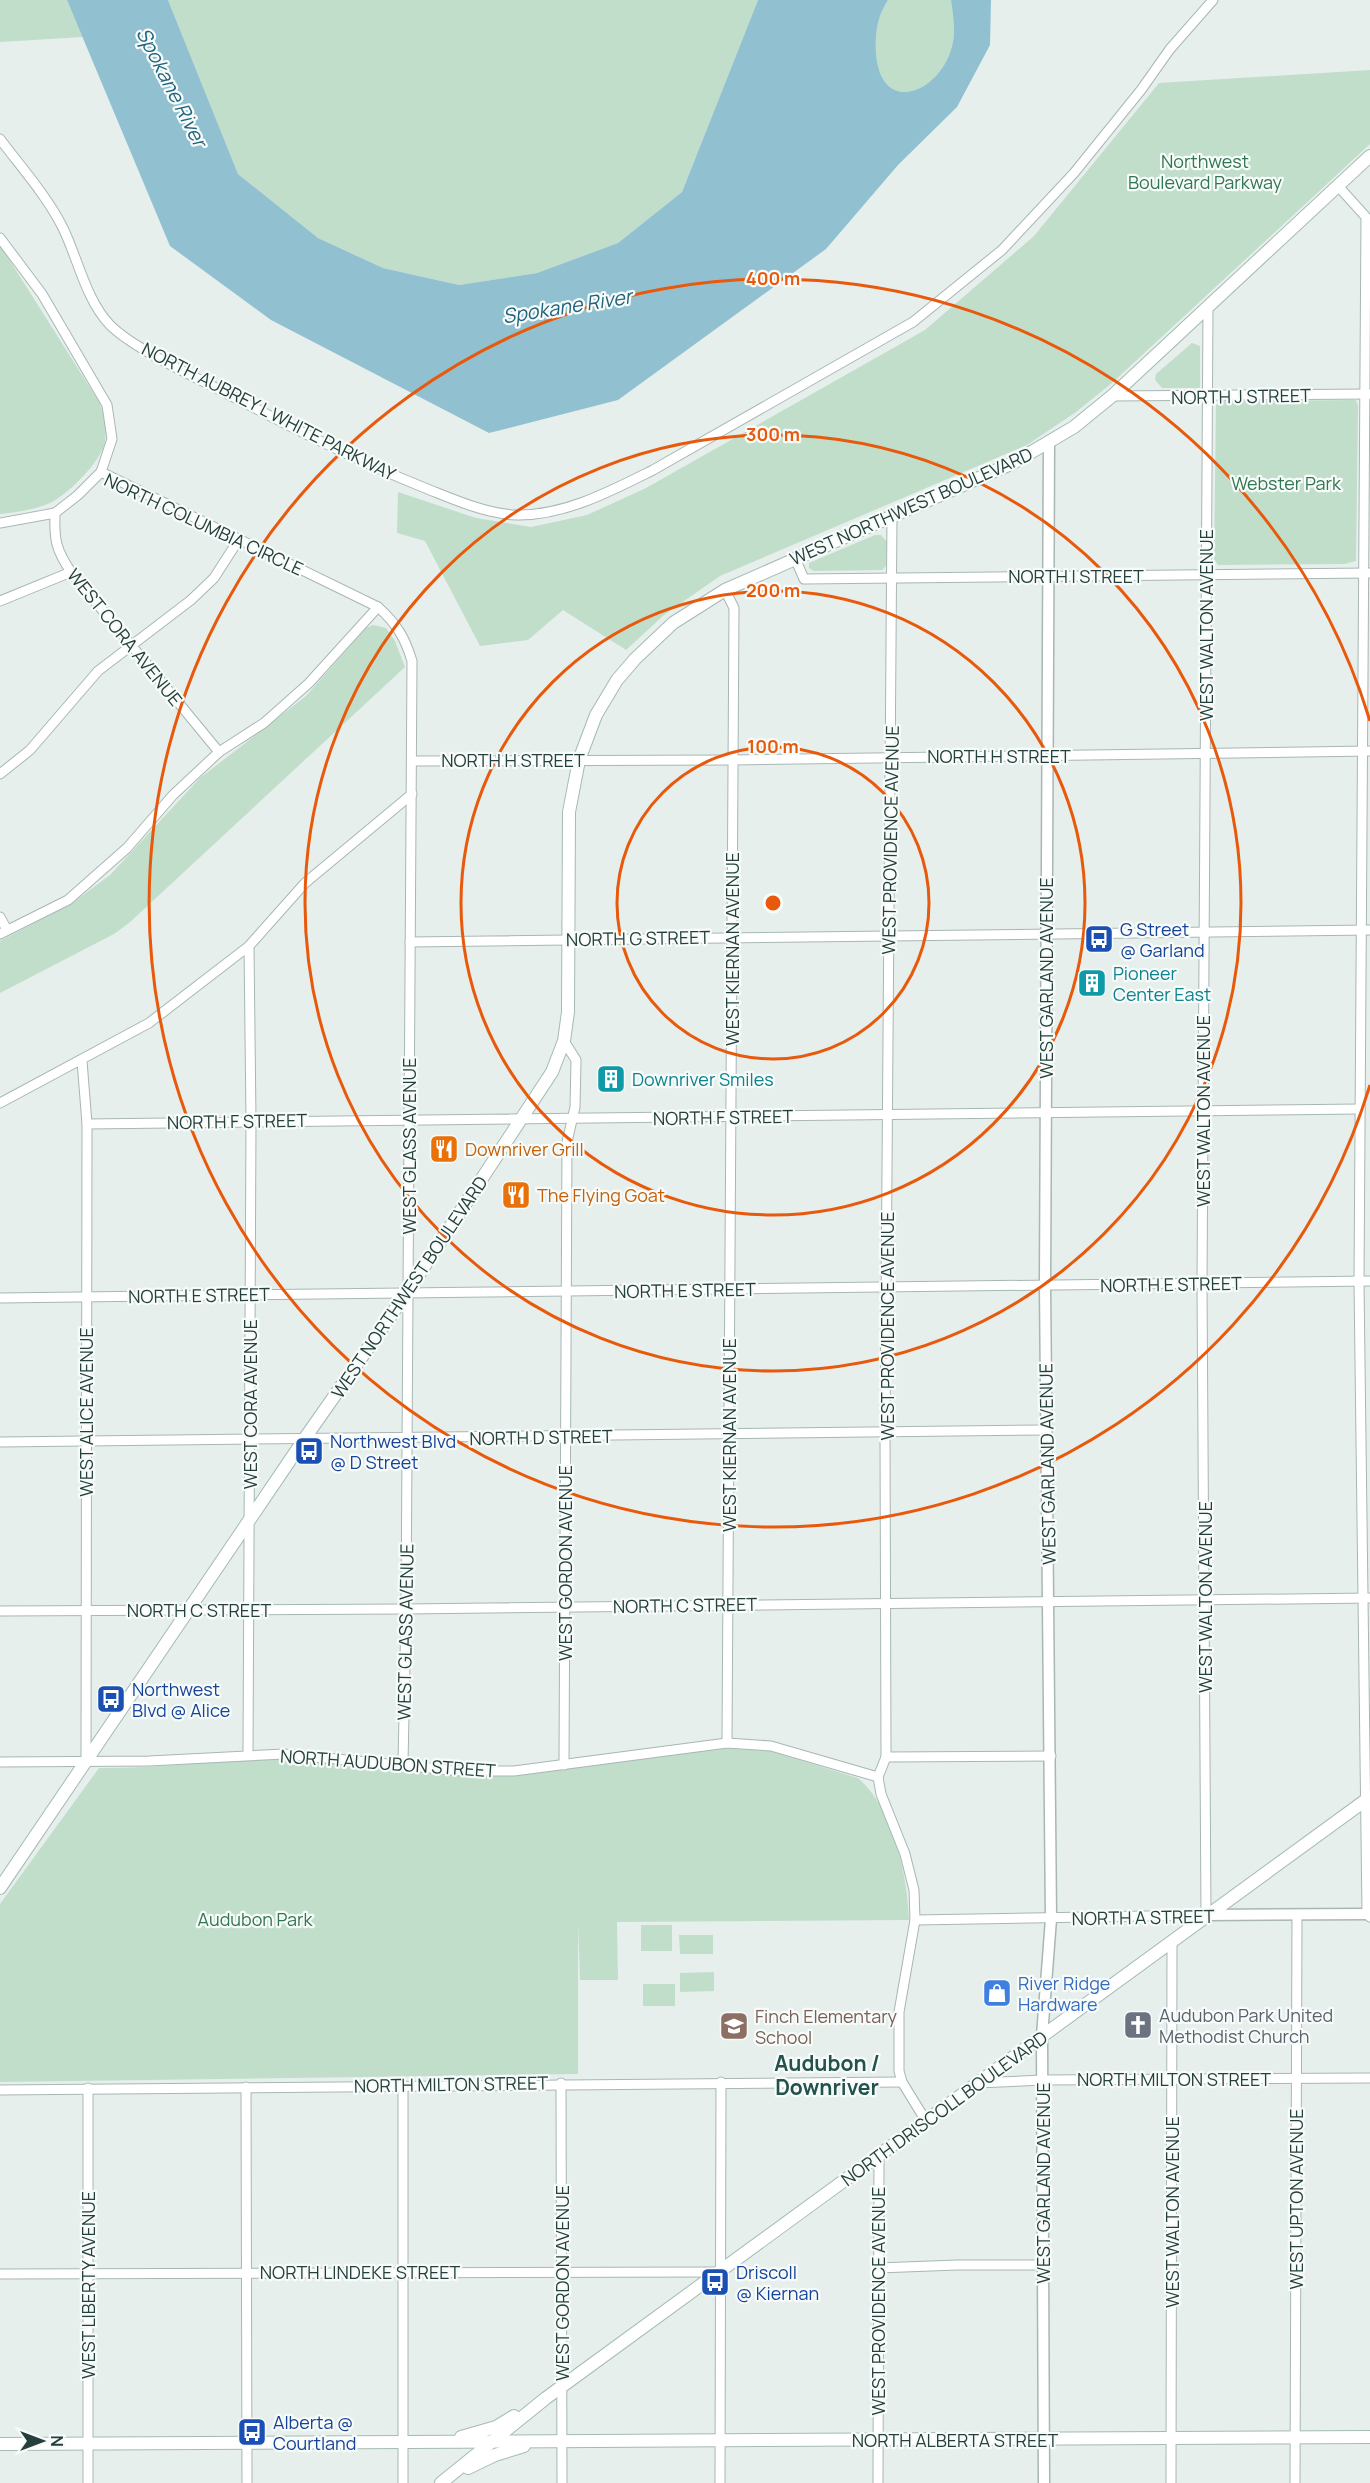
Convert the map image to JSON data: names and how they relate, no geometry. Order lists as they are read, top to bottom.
{
  "streets": {
    "main road": ["WEST NORTHWEST BOULEVARD", "NORTH DRISCOLL BOULEVARD", "NORTH ALBERTA STREET"],
    "street": [
      "NORTH J STREET",
      "NORTH AUBREY L WHITE PARKWAY",
      "NORTH COLUMBIA CIRCLE",
      "NORTH I STREET",
      "WEST WALTON AVENUE",
      "WEST CORA AVENUE",
      "NORTH H STREET",
      "WEST PROVIDENCE AVENUE",
      "NORTH G STREET",
      "WEST KIERNAN AVENUE",
      "WEST GARLAND AVENUE",
      "NORTH F STREET",
      "WEST GLASS AVENUE",
      "NORTH E STREET",
      "WEST ALICE AVENUE",
      "NORTH D STREET",
      "WEST GORDON AVENUE",
      "NORTH C STREET",
      "NORTH AUDUBON STREET",
      "NORTH A STREET",
      "NORTH MILTON STREET",
      "WEST UPTON AVENUE",
      "NORTH LINDEKE STREET",
      "WEST LIBERTY AVENUE"
    ]
  },
  "crossings": [
    ["NORTH J STREET", "WEST NORTHWEST BOULEVARD"],
    ["NORTH J STREET", "WEST WALTON AVENUE"],
    ["WEST NORTHWEST BOULEVARD", "NORTH I STREET"],
    ["WEST NORTHWEST BOULEVARD", "WEST WALTON AVENUE"],
    ["WEST NORTHWEST BOULEVARD", "WEST CORA AVENUE"],
    ["WEST NORTHWEST BOULEVARD", "NORTH H STREET"],
    ["WEST NORTHWEST BOULEVARD", "WEST PROVIDENCE AVENUE"],
    ["WEST NORTHWEST BOULEVARD", "NORTH G STREET"],
    ["WEST NORTHWEST BOULEVARD", "WEST KIERNAN AVENUE"],
    ["WEST NORTHWEST BOULEVARD", "WEST GARLAND AVENUE"],
    ["WEST NORTHWEST BOULEVARD", "NORTH F STREET"],
    ["WEST NORTHWEST BOULEVARD", "WEST GLASS AVENUE"],
    ["WEST NORTHWEST BOULEVARD", "NORTH E STREET"],
    ["WEST NORTHWEST BOULEVARD", "WEST ALICE AVENUE"],
    ["WEST NORTHWEST BOULEVARD", "NORTH D STREET"],
    ["WEST NORTHWEST BOULEVARD", "WEST GORDON AVENUE"],
    ["WEST NORTHWEST BOULEVARD", "NORTH C STREET"],
    ["WEST NORTHWEST BOULEVARD", "NORTH AUDUBON STREET"],
    ["NORTH COLUMBIA CIRCLE", "WEST CORA AVENUE"],
    ["NORTH COLUMBIA CIRCLE", "WEST GLASS AVENUE"],
    ["NORTH I STREET", "WEST WALTON AVENUE"],
    ["NORTH I STREET", "WEST PROVIDENCE AVENUE"],
    ["NORTH I STREET", "WEST GARLAND AVENUE"],
    ["WEST WALTON AVENUE", "NORTH H STREET"],
    ["WEST WALTON AVENUE", "NORTH G STREET"],
    ["WEST WALTON AVENUE", "NORTH F STREET"],
    ["WEST WALTON AVENUE", "NORTH E STREET"],
    ["WEST WALTON AVENUE", "NORTH C STREET"],
    ["WEST WALTON AVENUE", "NORTH A STREET"],
    ["WEST WALTON AVENUE", "NORTH MILTON STREET"],
    ["WEST WALTON AVENUE", "NORTH DRISCOLL BOULEVARD"],
    ["WEST WALTON AVENUE", "NORTH ALBERTA STREET"],
    ["WEST CORA AVENUE", "NORTH F STREET"],
    ["WEST CORA AVENUE", "NORTH E STREET"],
    ["WEST CORA AVENUE", "NORTH D STREET"],
    ["WEST CORA AVENUE", "NORTH C STREET"],
    ["WEST CORA AVENUE", "NORTH AUDUBON STREET"],
    ["NORTH H STREET", "WEST PROVIDENCE AVENUE"],
    ["NORTH H STREET", "WEST KIERNAN AVENUE"],
    ["NORTH H STREET", "WEST GARLAND AVENUE"],
    ["NORTH H STREET", "WEST GLASS AVENUE"],
    ["WEST PROVIDENCE AVENUE", "NORTH G STREET"],
    ["WEST PROVIDENCE AVENUE", "NORTH F STREET"],
    ["WEST PROVIDENCE AVENUE", "NORTH E STREET"],
    ["WEST PROVIDENCE AVENUE", "NORTH D STREET"],
    ["WEST PROVIDENCE AVENUE", "NORTH C STREET"],
    ["WEST PROVIDENCE AVENUE", "NORTH AUDUBON STREET"],
    ["WEST PROVIDENCE AVENUE", "NORTH DRISCOLL BOULEVARD"],
    ["WEST PROVIDENCE AVENUE", "NORTH ALBERTA STREET"],
    ["NORTH G STREET", "WEST KIERNAN AVENUE"],
    ["NORTH G STREET", "WEST GARLAND AVENUE"],
    ["NORTH G STREET", "WEST GLASS AVENUE"],
    ["WEST KIERNAN AVENUE", "NORTH F STREET"],
    ["WEST KIERNAN AVENUE", "NORTH E STREET"],
    ["WEST KIERNAN AVENUE", "NORTH D STREET"],
    ["WEST KIERNAN AVENUE", "NORTH C STREET"],
    ["WEST KIERNAN AVENUE", "NORTH AUDUBON STREET"],
    ["WEST GARLAND AVENUE", "NORTH F STREET"],
    ["WEST GARLAND AVENUE", "NORTH E STREET"],
    ["WEST GARLAND AVENUE", "NORTH D STREET"],
    ["WEST GARLAND AVENUE", "NORTH C STREET"],
    ["WEST GARLAND AVENUE", "NORTH A STREET"],
    ["WEST GARLAND AVENUE", "NORTH MILTON STREET"],
    ["WEST GARLAND AVENUE", "NORTH DRISCOLL BOULEVARD"],
    ["WEST GARLAND AVENUE", "NORTH ALBERTA STREET"],
    ["NORTH F STREET", "WEST GLASS AVENUE"],
    ["NORTH F STREET", "WEST ALICE AVENUE"],
    ["NORTH F STREET", "WEST GORDON AVENUE"],
    ["WEST GLASS AVENUE", "NORTH E STREET"],
    ["WEST GLASS AVENUE", "NORTH D STREET"],
    ["WEST GLASS AVENUE", "NORTH C STREET"],
    ["WEST GLASS AVENUE", "NORTH AUDUBON STREET"],
    ["NORTH E STREET", "WEST ALICE AVENUE"],
    ["NORTH E STREET", "WEST GORDON AVENUE"],
    ["WEST ALICE AVENUE", "NORTH D STREET"],
    ["WEST ALICE AVENUE", "NORTH C STREET"],
    ["WEST ALICE AVENUE", "NORTH AUDUBON STREET"],
    ["NORTH D STREET", "WEST GORDON AVENUE"],
    ["WEST GORDON AVENUE", "NORTH C STREET"],
    ["WEST GORDON AVENUE", "NORTH AUDUBON STREET"],
    ["WEST GORDON AVENUE", "NORTH MILTON STREET"],
    ["WEST GORDON AVENUE", "NORTH DRISCOLL BOULEVARD"],
    ["WEST GORDON AVENUE", "NORTH LINDEKE STREET"],
    ["WEST GORDON AVENUE", "NORTH ALBERTA STREET"],
    ["NORTH A STREET", "NORTH DRISCOLL BOULEVARD"],
    ["NORTH A STREET", "WEST UPTON AVENUE"],
    ["NORTH MILTON STREET", "NORTH DRISCOLL BOULEVARD"],
    ["NORTH MILTON STREET", "WEST UPTON AVENUE"],
    ["NORTH MILTON STREET", "WEST LIBERTY AVENUE"],
    ["NORTH DRISCOLL BOULEVARD", "NORTH LINDEKE STREET"],
    ["NORTH DRISCOLL BOULEVARD", "NORTH ALBERTA STREET"],
    ["WEST UPTON AVENUE", "NORTH ALBERTA STREET"],
    ["NORTH LINDEKE STREET", "WEST LIBERTY AVENUE"],
    ["WEST LIBERTY AVENUE", "NORTH ALBERTA STREET"]
  ],
  "districts": ["Audubon / Downriver"],
  "water": ["Spokane River"],
  "parks": ["Northwest Boulevard Parkway", "Webster Park", "Audubon Park"],
  "places": {
    "bus stop": [
      "G Street @ Garland",
      "Northwest Blvd @ D Street",
      "Northwest Blvd @ Alice",
      "Driscoll @ Kiernan",
      "Alberta @ Courtland"
    ],
    "building": ["Pioneer Center East", "Downriver Smiles"],
    "restaurant": ["Downriver Grill", "The Flying Goat"],
    "shop": ["River Ridge Hardware"],
    "church": ["Audubon Park United Methodist Church"],
    "school or university": ["Finch Elementary School"]
  },
  "north": "right",
  "rings": [
    "400 m",
    "300 m",
    "200 m",
    "100 m"
  ]
}
